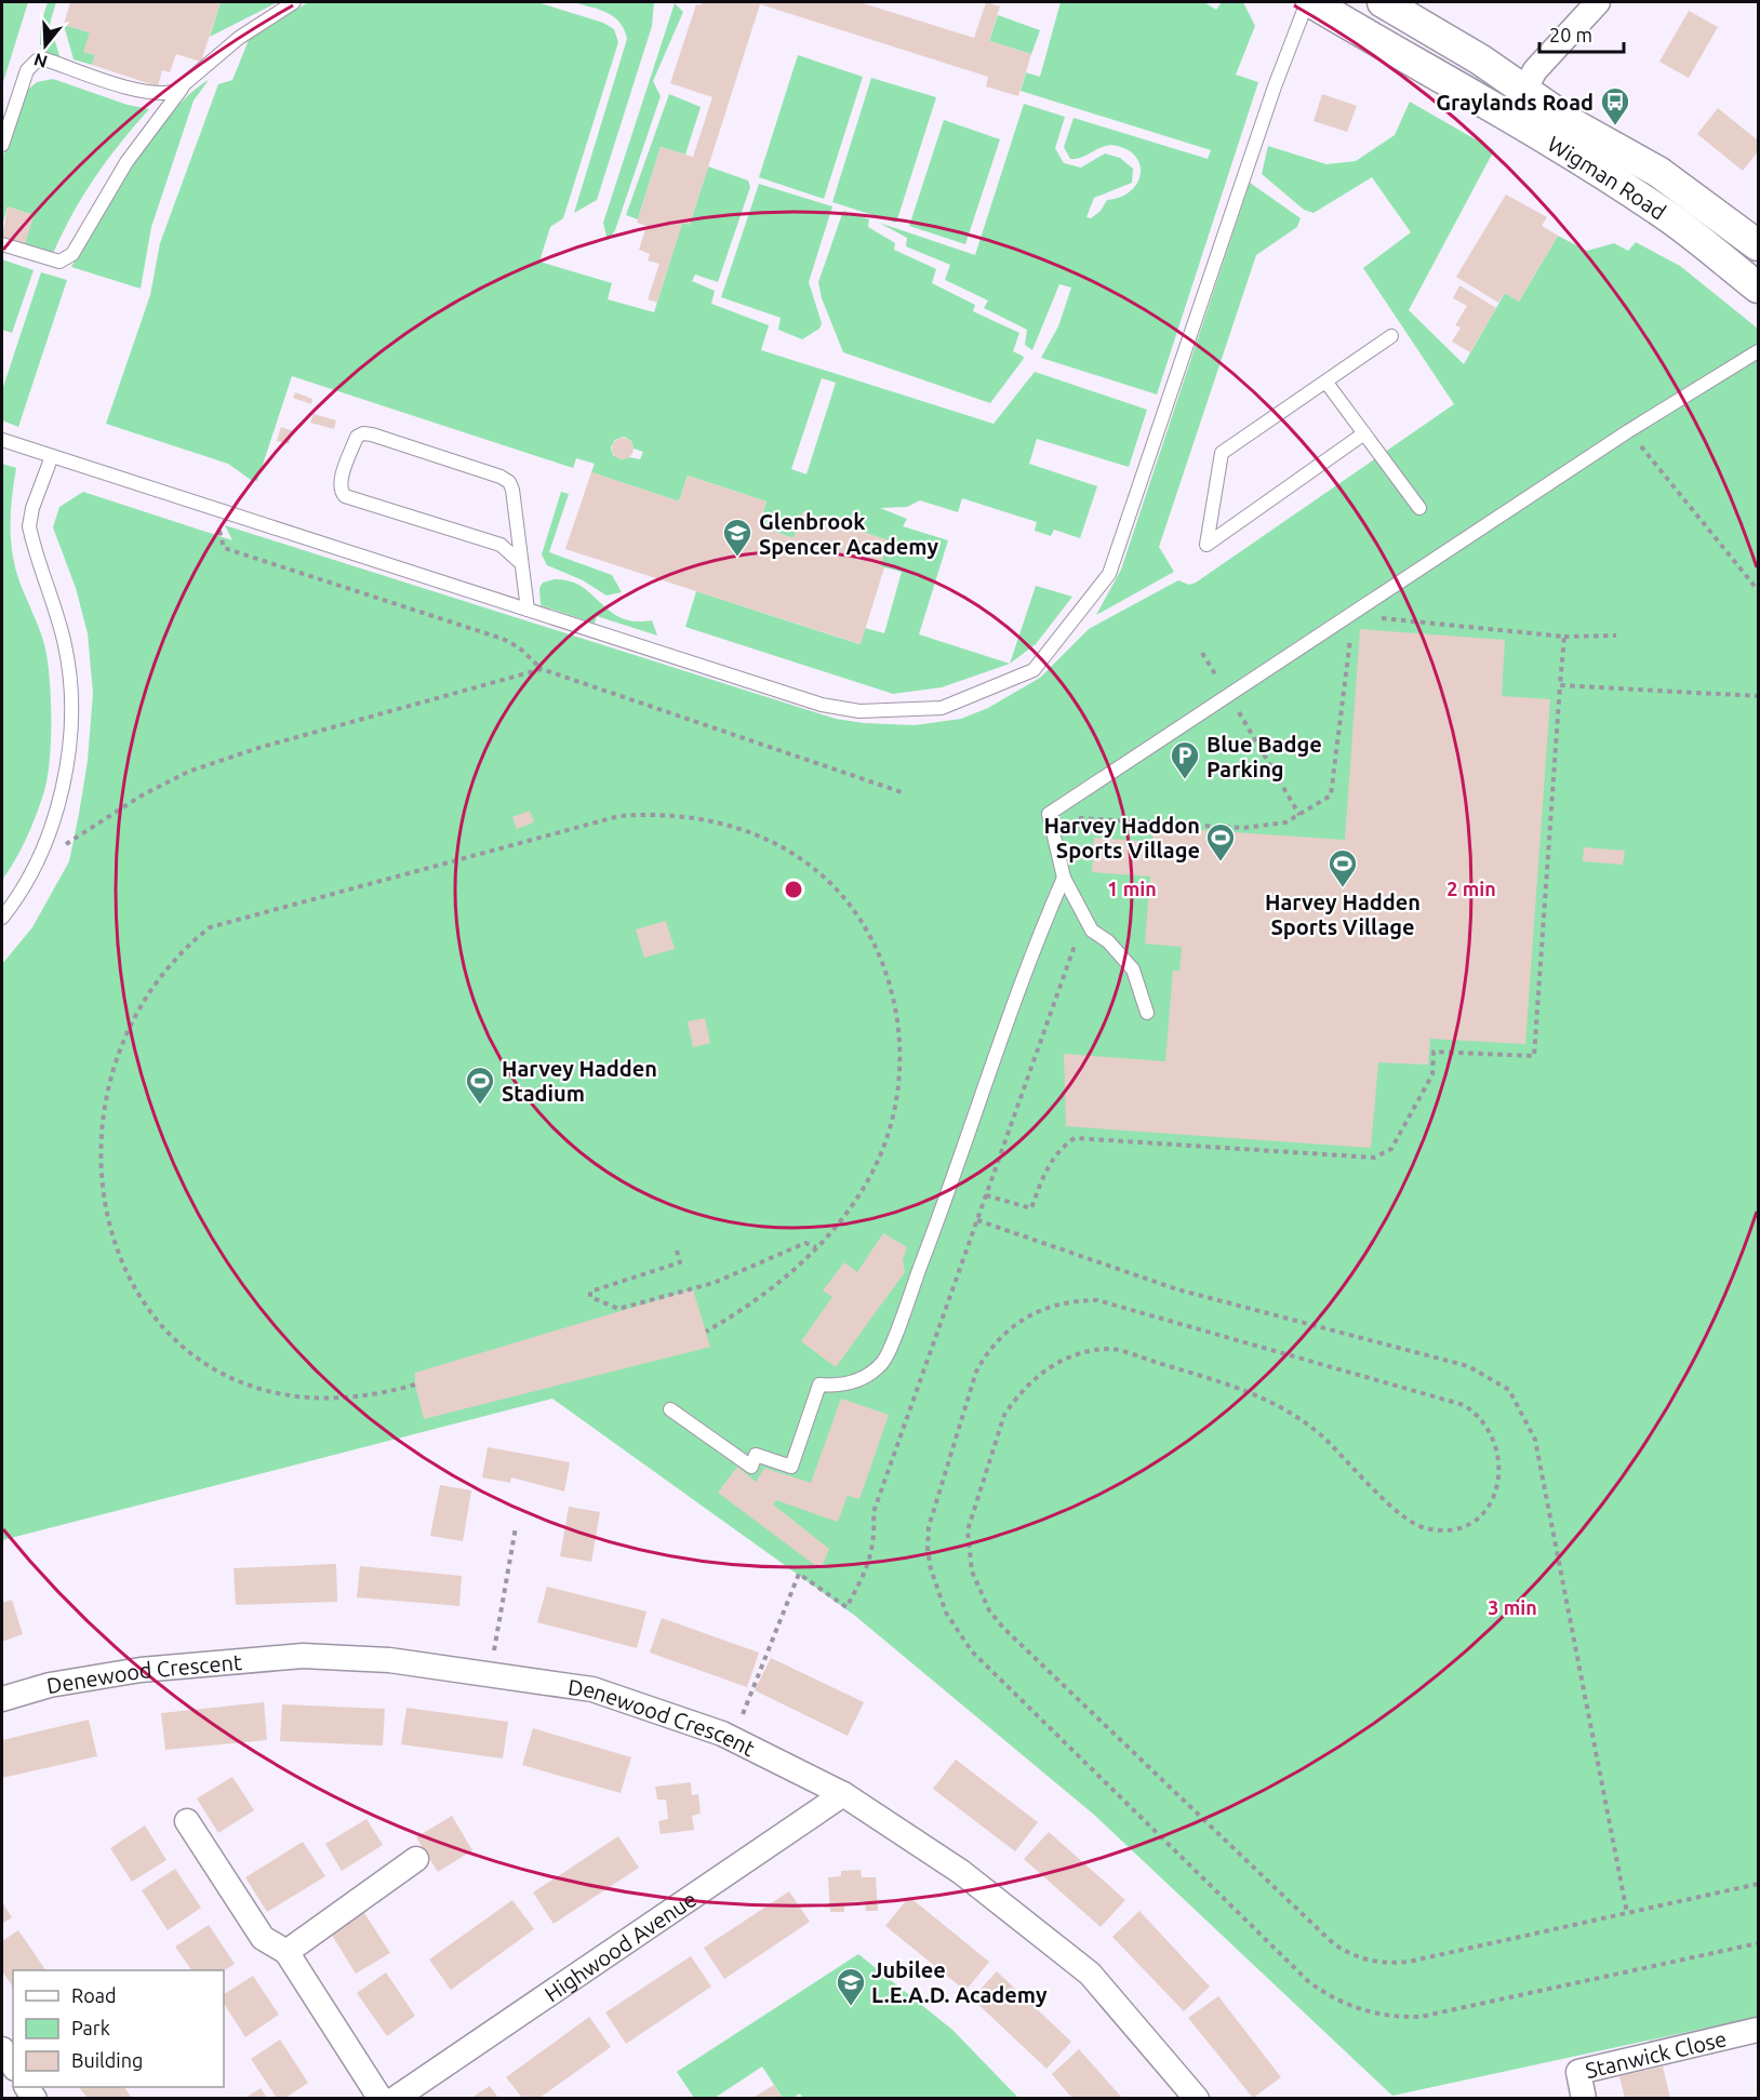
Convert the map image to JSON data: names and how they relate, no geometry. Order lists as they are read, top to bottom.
{
  "streets": {
    "street": [
      "Wigman Road",
      "Denewood Crescent",
      "Highwood Avenue",
      "Stanwick Close"
    ]
  },
  "crossings": [
    ["Denewood Crescent", "Highwood Avenue"]
  ],
  "places": {
    "bus stop": ["Graylands Road"],
    "school or university": ["Glenbrook Spencer Academy", "Jubilee L.E.A.D. Academy"],
    "parking": ["Blue Badge Parking"],
    "sports": ["Harvey Haddon Sports Village", "Harvey Hadden Sports Village", "Harvey Hadden Stadium"]
  },
  "legend": ["Road", "Park", "Building"],
  "scale_bar": "20 m",
  "north": "bottom",
  "rings": ["1 min", "2 min", "3 min"]
}
